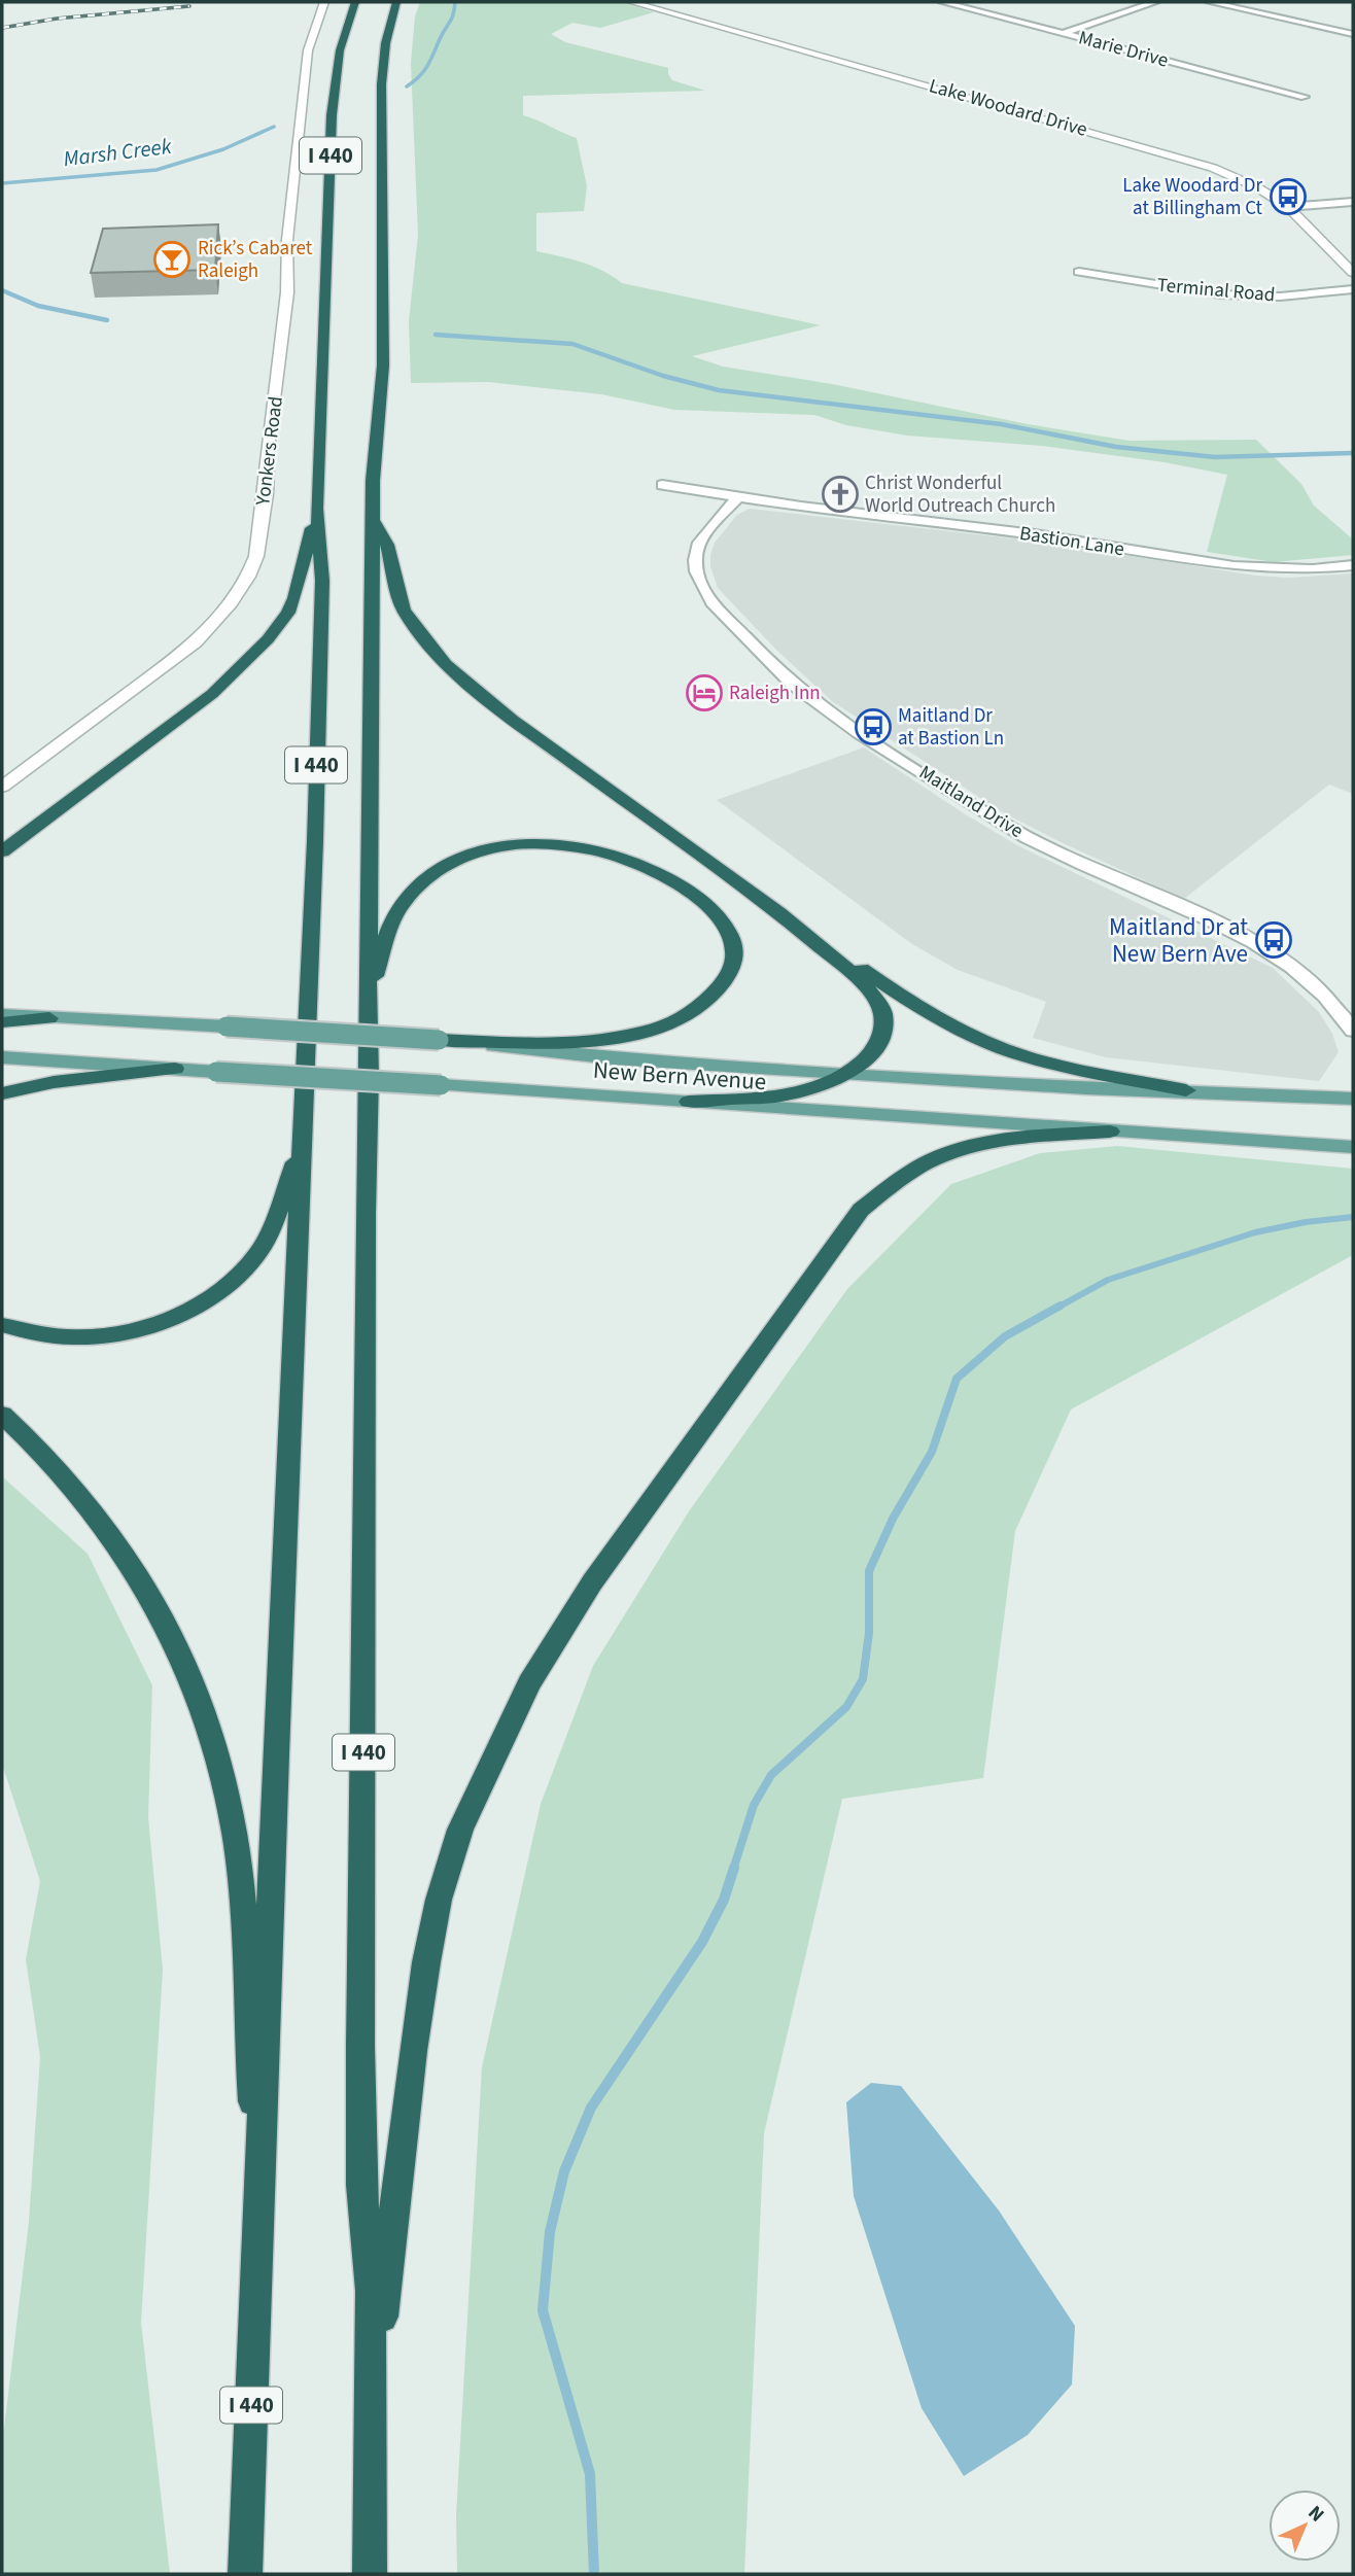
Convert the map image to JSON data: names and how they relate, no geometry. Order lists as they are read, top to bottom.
{
  "streets": {
    "highway": ["I 440"],
    "main road": ["New Bern Avenue"],
    "street": [
      "Marie Drive",
      "Lake Woodard Drive",
      "Terminal Road",
      "Yonkers Road",
      "Bastion Lane",
      "Maitland Drive"
    ]
  },
  "crossings": [
    ["Bastion Lane", "Maitland Drive"]
  ],
  "water": ["Marsh Creek"],
  "places": {
    "bus stop": ["Lake Woodard Dr at Billingham Ct", "Maitland Dr at Bastion Ln", "Maitland Dr at New Bern Ave"],
    "bar": ["Rick’s Cabaret Raleigh"],
    "church": ["Christ Wonderful World Outreach Church"],
    "hotel": ["Raleigh Inn"]
  },
  "north": "top right"
}
